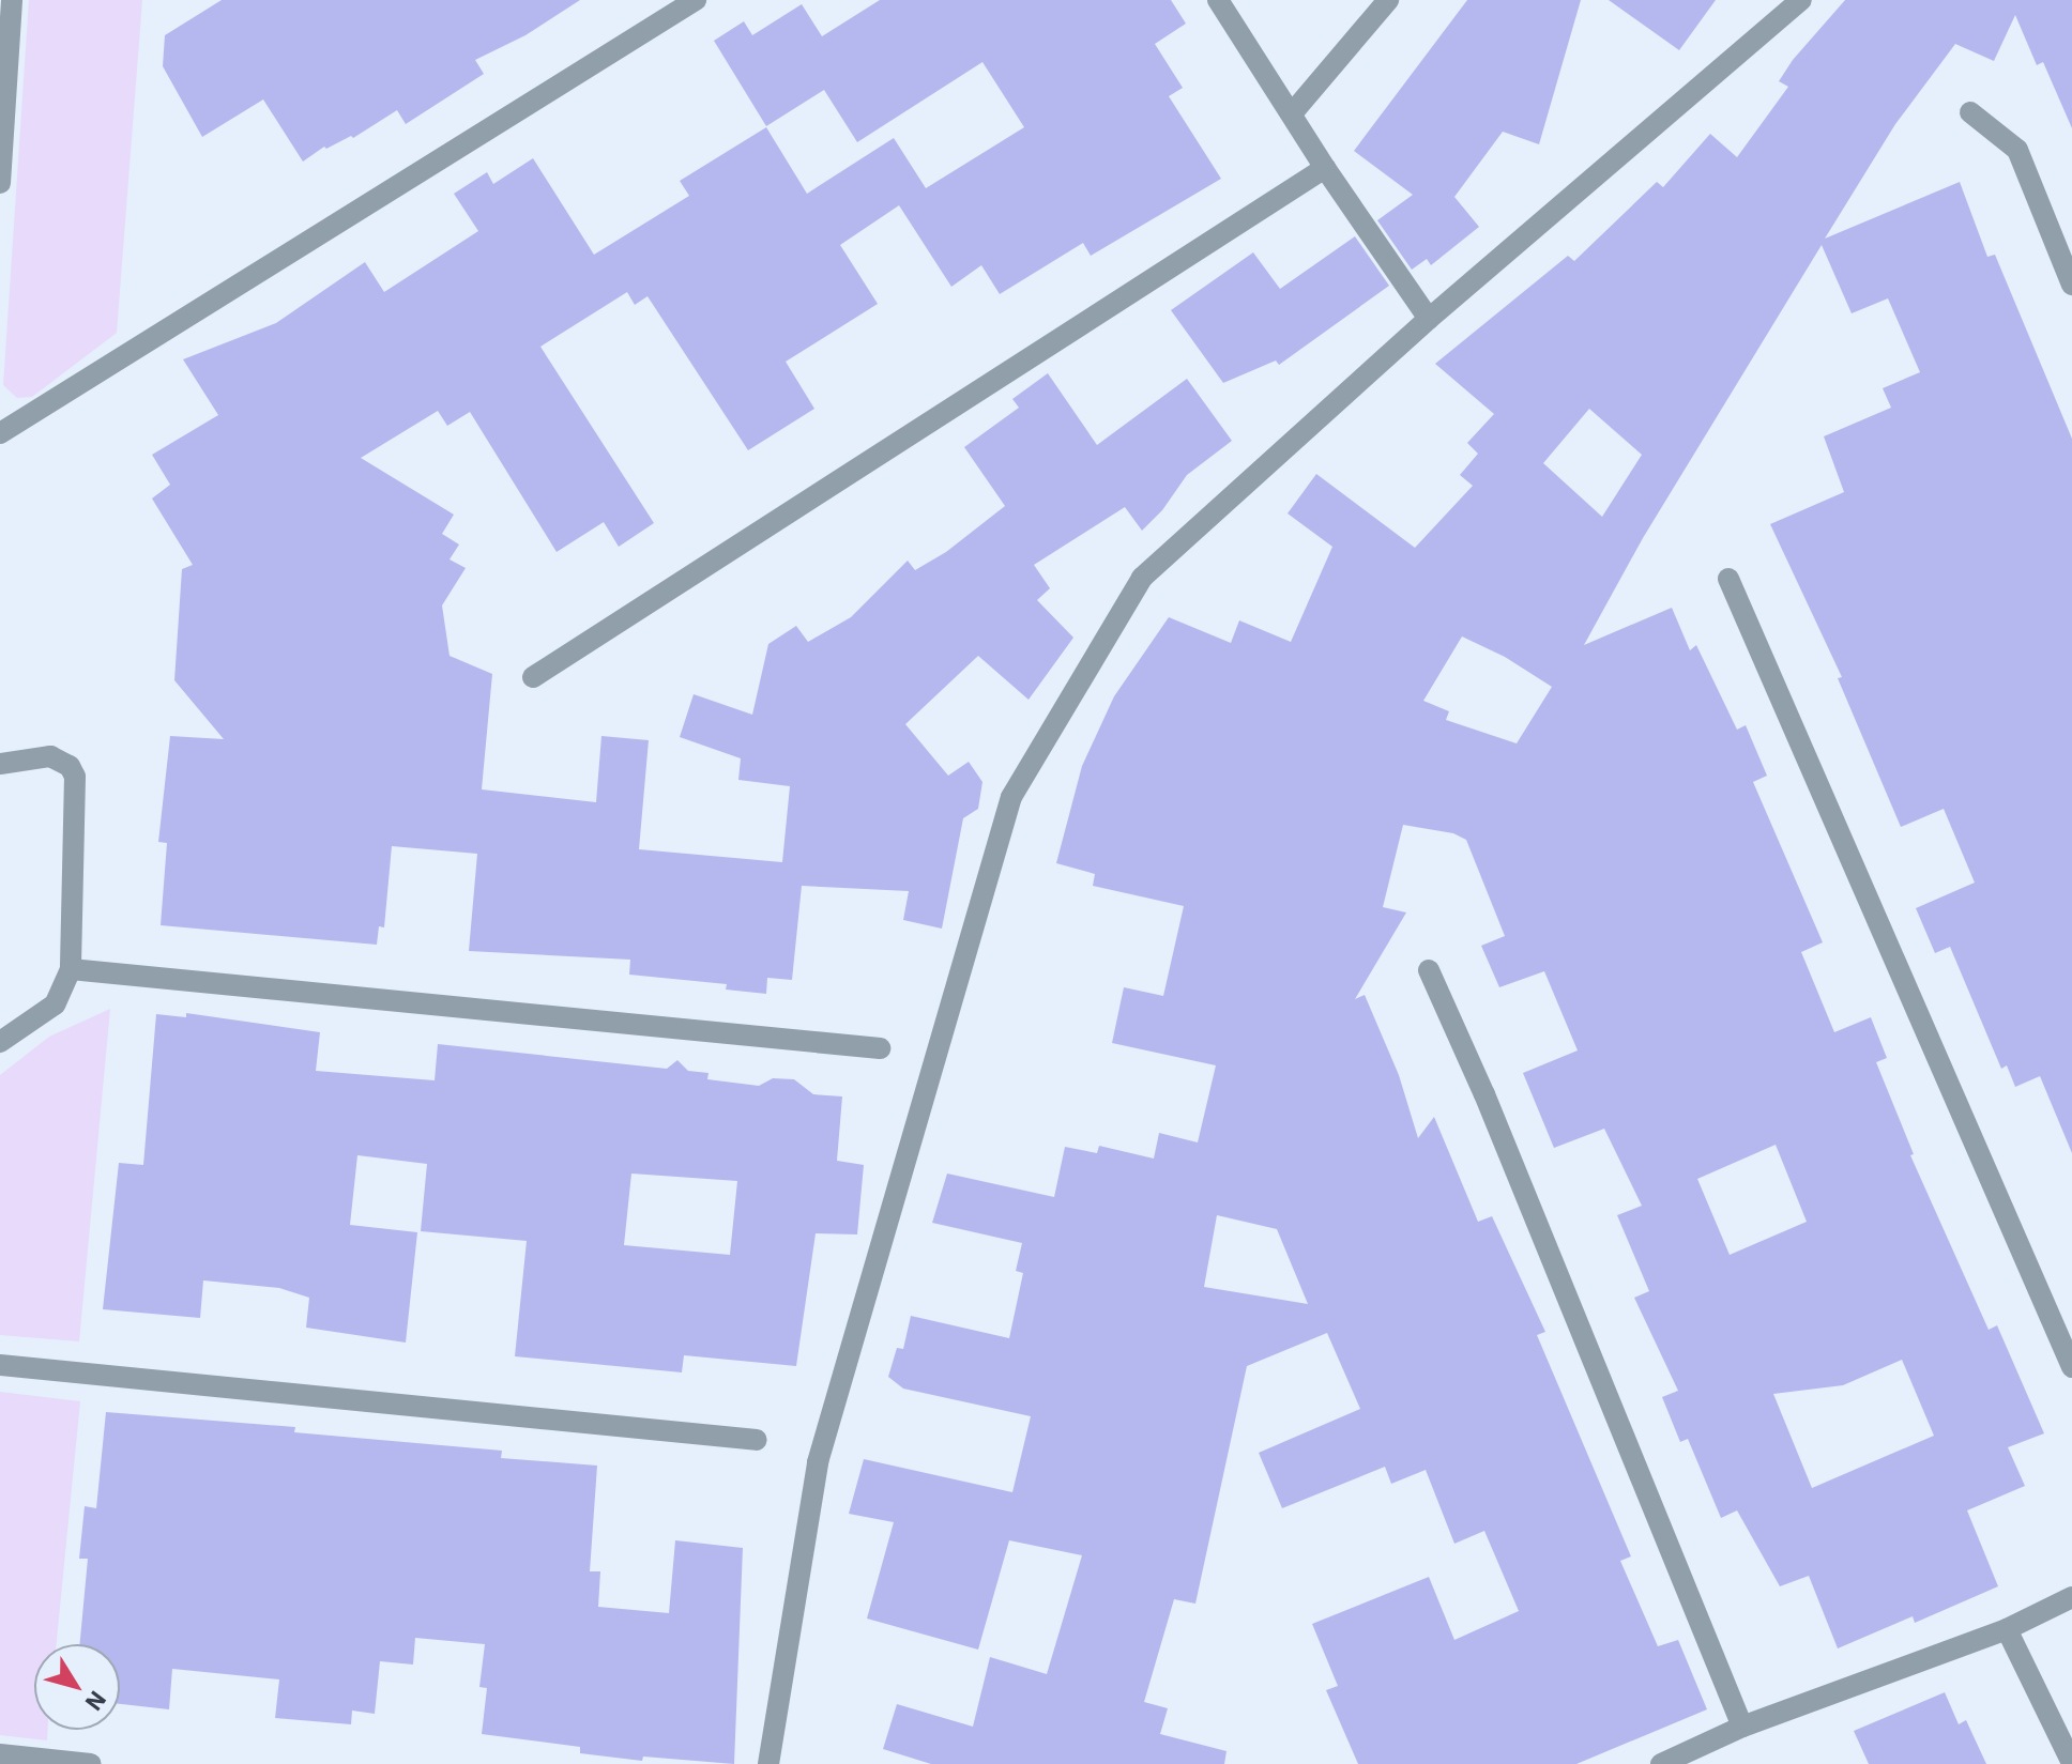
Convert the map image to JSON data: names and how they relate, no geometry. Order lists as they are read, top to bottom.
{
  "north": "bottom right"
}
